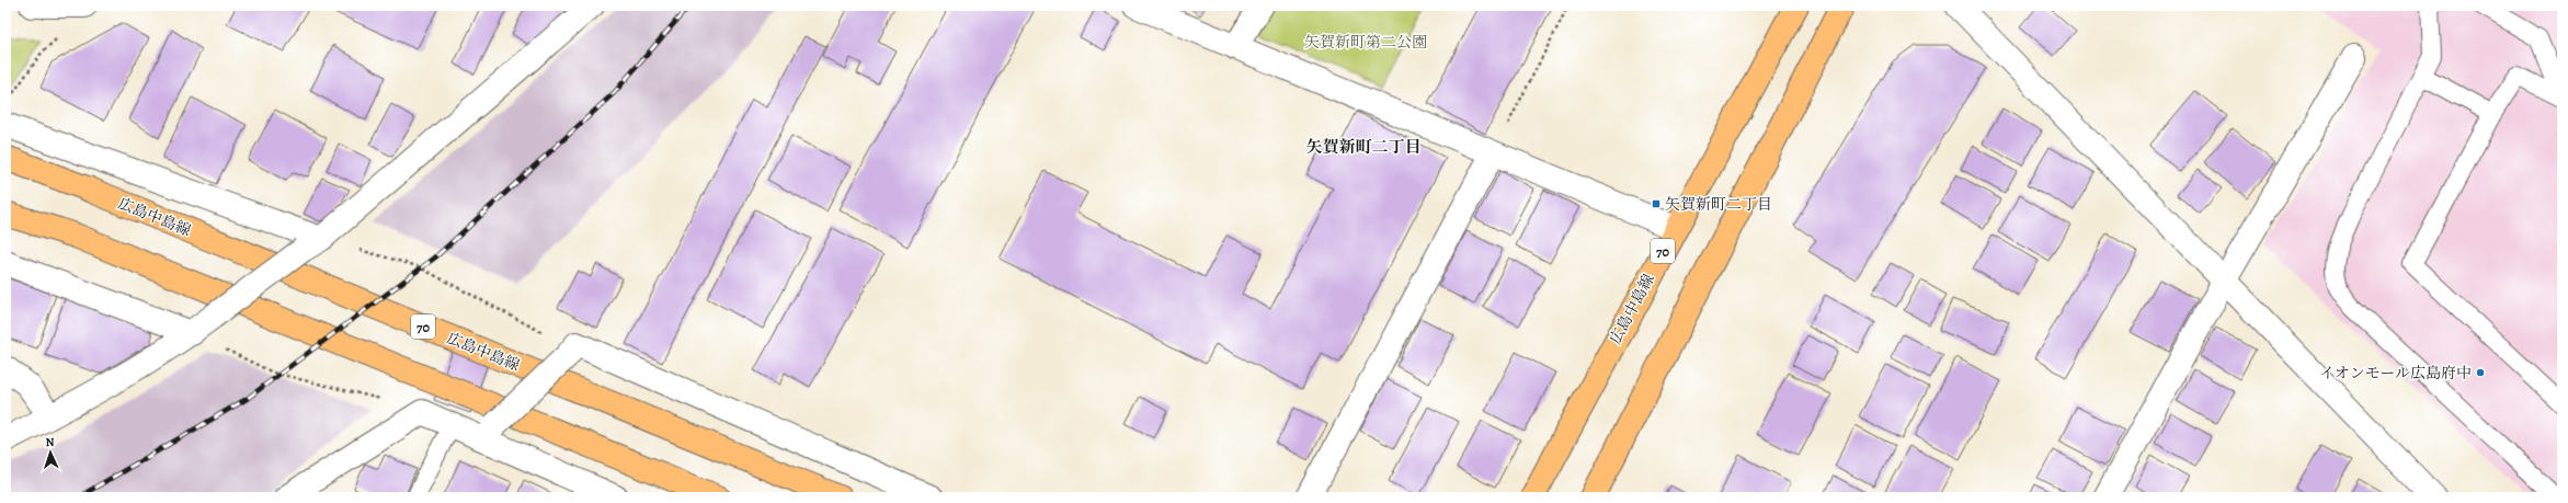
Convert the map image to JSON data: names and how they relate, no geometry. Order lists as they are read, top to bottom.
{
  "streets": {
    "main road": ["広島中島線", "70"]
  },
  "districts": ["矢賀新町二丁目"],
  "parks": ["矢賀新町第二公園"],
  "places": {
    "transit": ["矢賀新町二丁目"],
    "other": ["イオンモール広島府中"]
  },
  "north": "top"
}
